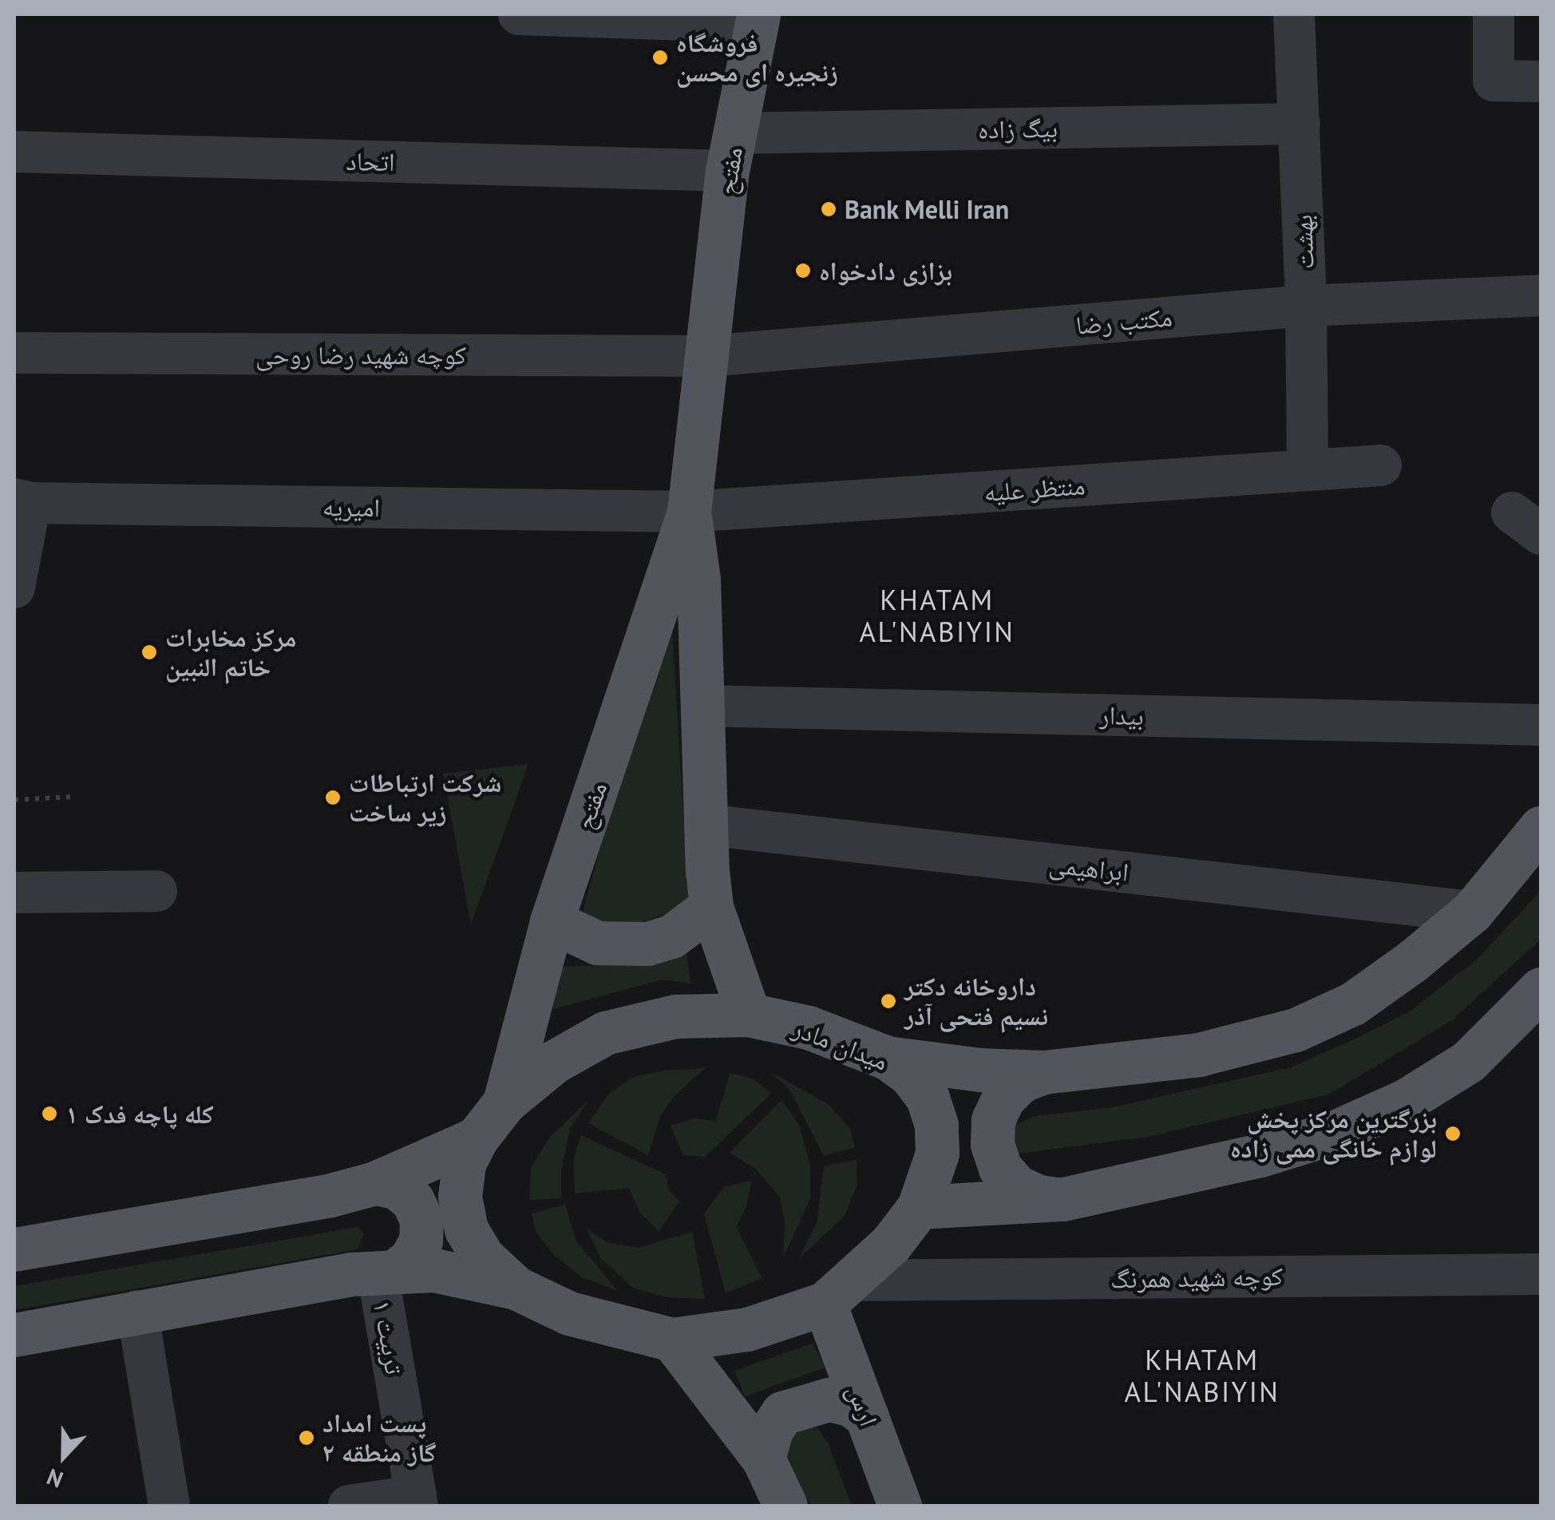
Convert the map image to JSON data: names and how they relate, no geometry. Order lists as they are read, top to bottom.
{
  "streets": {
    "main road": ["مفتح", "میدان مادر", "ارس"],
    "street": [
      "بیگ زاده",
      "اتحاد",
      "بهشت",
      "مکتب رضا",
      "کوچه شهید رضا روحی",
      "منتظر علیه",
      "امیریه",
      "بیدار",
      "ابراهیمی",
      "کوچه شهید همرنگ",
      "تربیت ۱"
    ]
  },
  "crossings": [
    ["بیگ زاده", "اتحاد"],
    ["بیگ زاده", "مفتح"],
    ["بیگ زاده", "بهشت"],
    ["اتحاد", "مفتح"],
    ["مفتح", "مکتب رضا"],
    ["مفتح", "کوچه شهید رضا روحی"],
    ["مفتح", "منتظر علیه"],
    ["مفتح", "امیریه"],
    ["مفتح", "بیدار"],
    ["مفتح", "ابراهیمی"],
    ["مفتح", "میدان مادر"],
    ["بهشت", "مکتب رضا"],
    ["بهشت", "منتظر علیه"],
    ["مکتب رضا", "کوچه شهید رضا روحی"],
    ["منتظر علیه", "امیریه"],
    ["میدان مادر", "کوچه شهید همرنگ"],
    ["میدان مادر", "ارس"],
    ["کوچه شهید همرنگ", "ارس"]
  ],
  "districts": ["KHATAM AL'NABIYIN", "KHATAM AL'NABIYIN"],
  "places": [
    "فروشگاه زنجیره ای محسن",
    "Bank Melli Iran",
    "بزازی دادخواه",
    "مرکز مخابرات خاتم النبین",
    "شرکت ارتباطات زیر ساخت",
    "داروخانه دکتر نسیم فتحی آذر",
    "کله پاچه فدک ۱",
    "بزرگترین مرکز پخش لوازم خانگی ممی زاده",
    "پست امداد گاز منطقه ۲"
  ],
  "north": "bottom"
}
